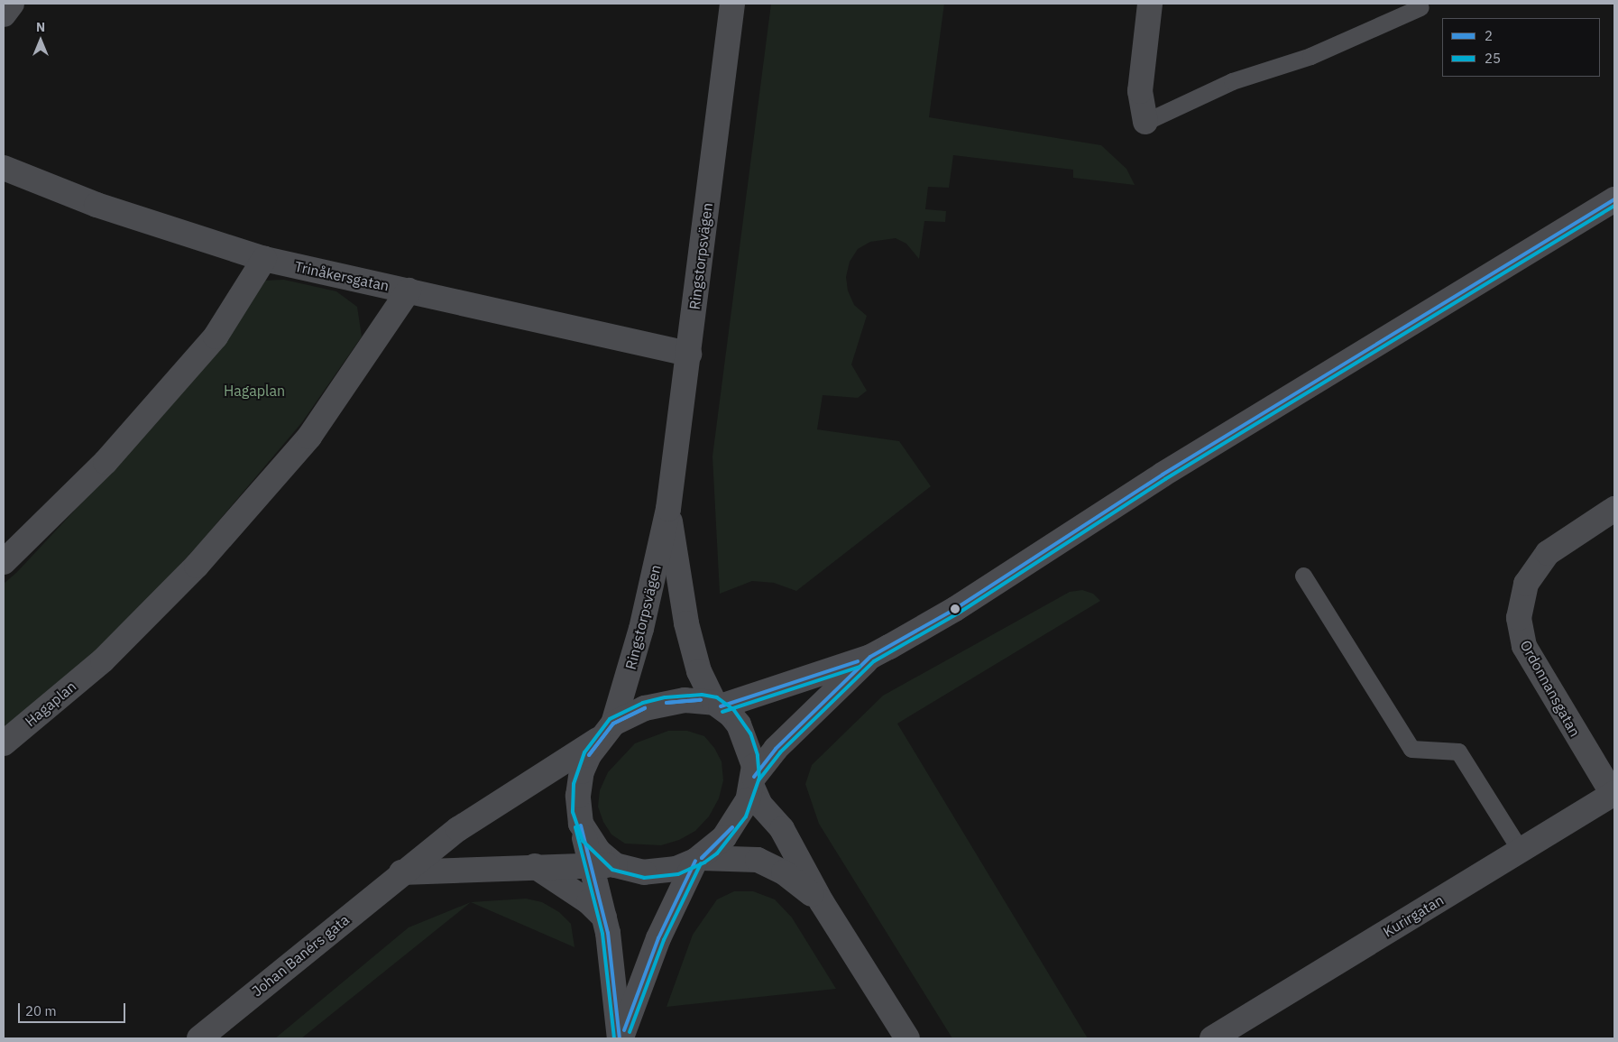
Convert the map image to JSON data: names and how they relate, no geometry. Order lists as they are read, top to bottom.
{
  "streets": {
    "street": [
      "Ringstorpsvägen",
      "Trinåkersgatan",
      "Ordonnansgatan",
      "Hagaplan",
      "Kurirgatan",
      "Johan Banérs gata"
    ]
  },
  "crossings": [
    ["Ringstorpsvägen", "Trinåkersgatan"],
    ["Ringstorpsvägen", "Johan Banérs gata"],
    ["Trinåkersgatan", "Hagaplan"],
    ["Ordonnansgatan", "Kurirgatan"]
  ],
  "parks": ["Hagaplan"],
  "lines": ["transit line 2", "transit line 25"],
  "legend": ["2", "25"],
  "scale_bar": "20 m",
  "north": "top"
}
